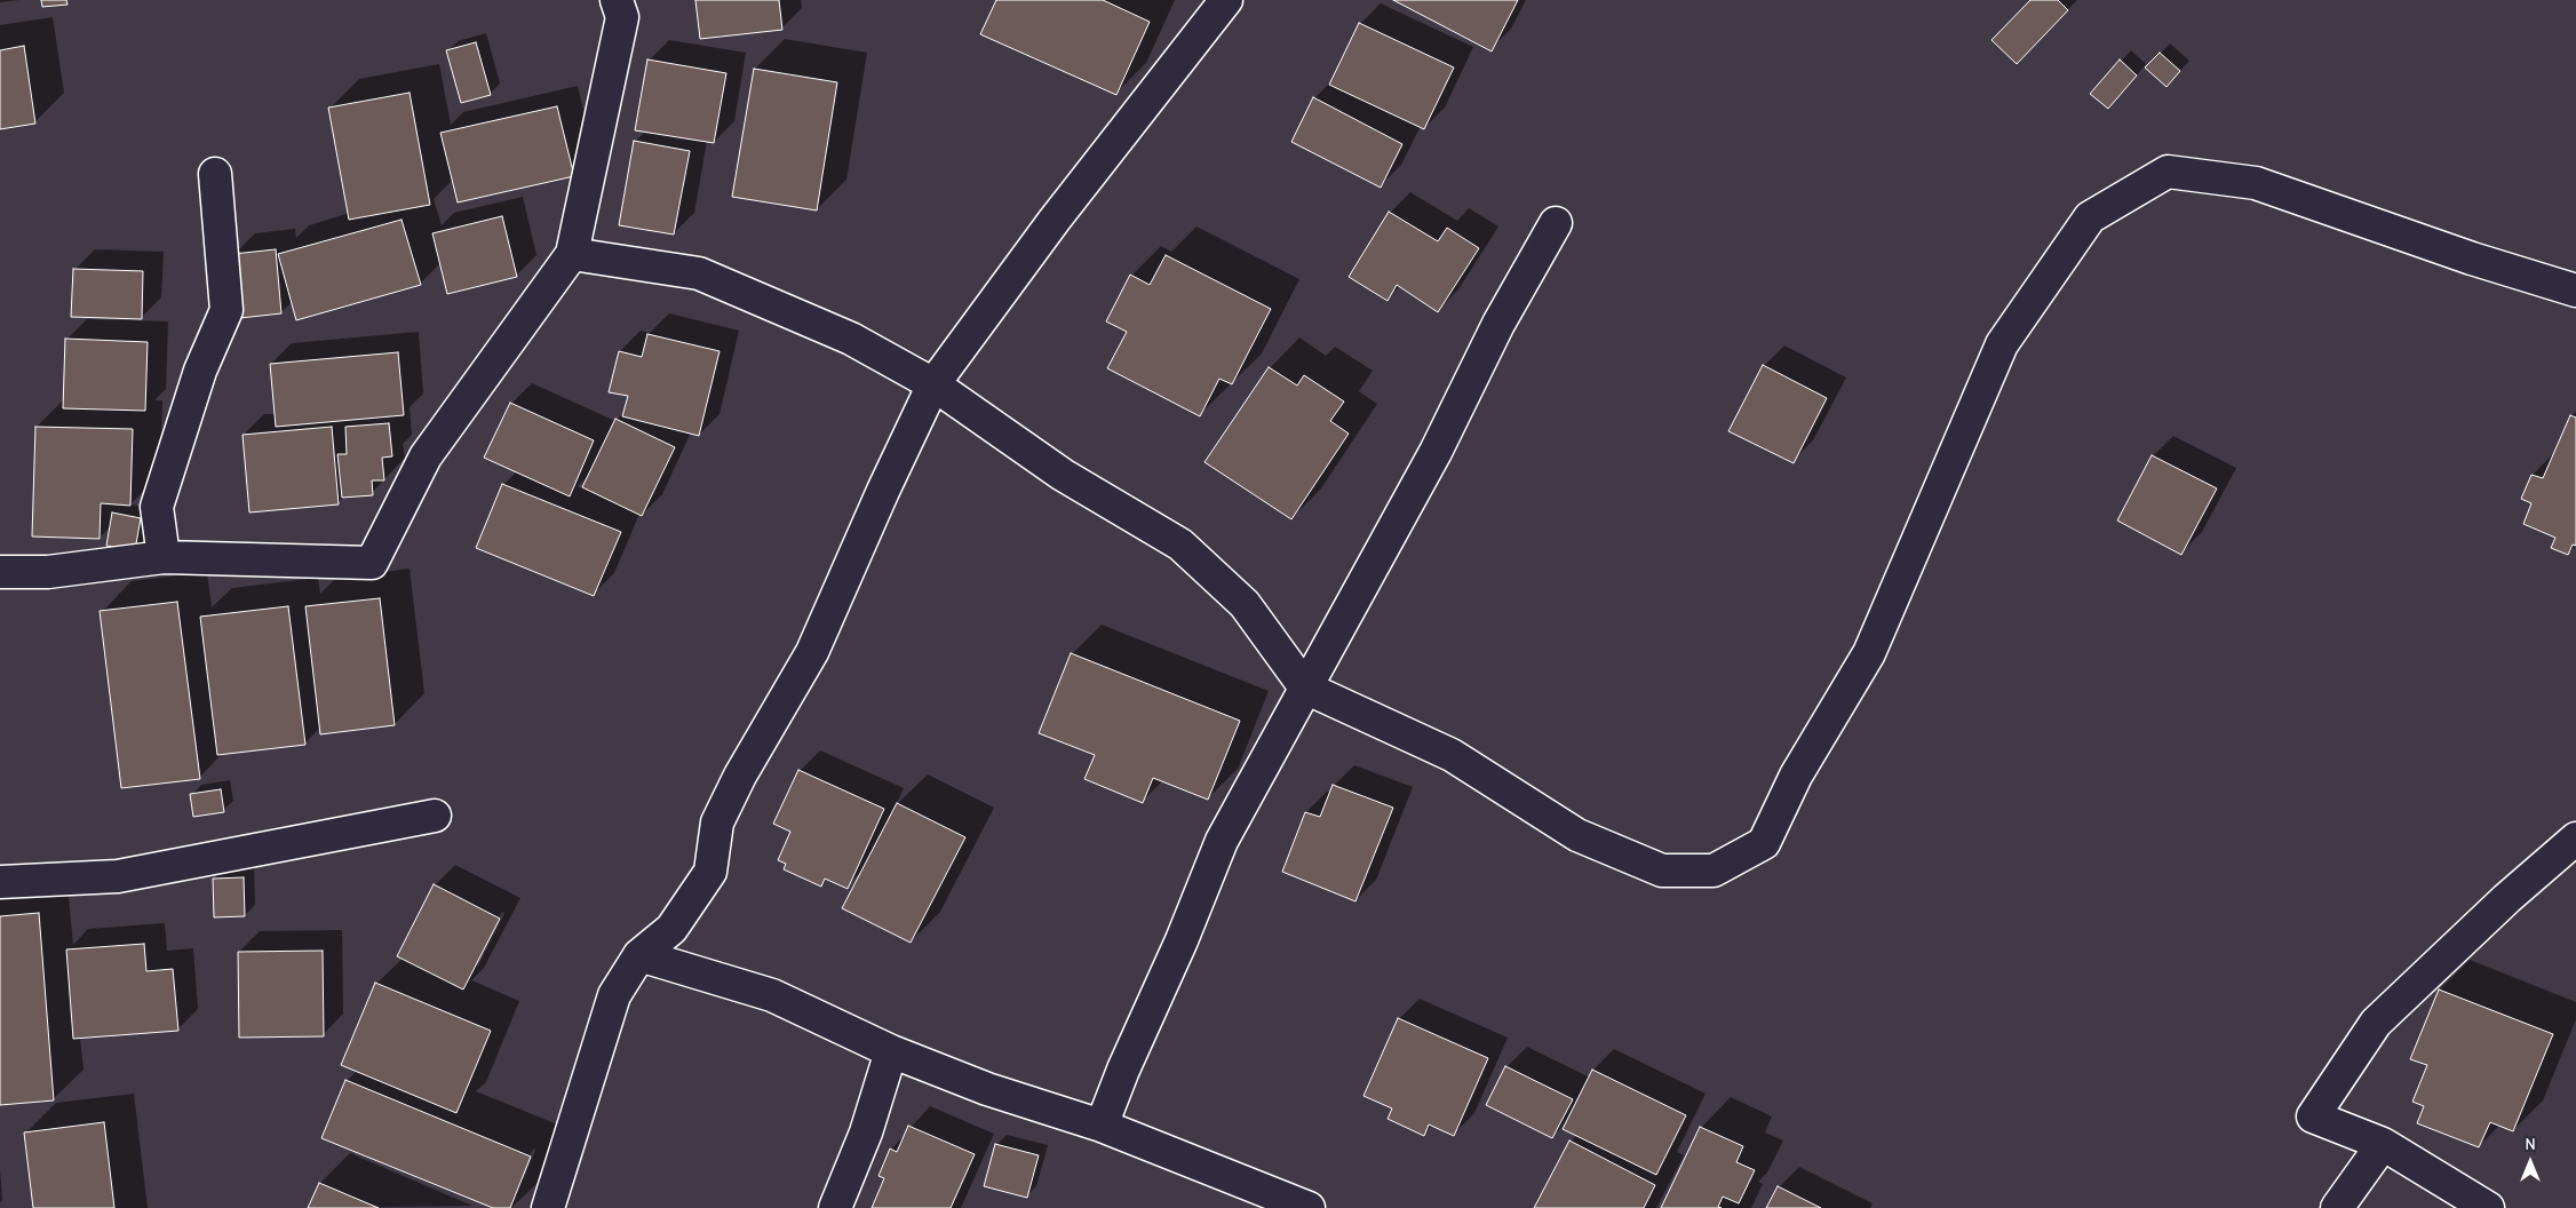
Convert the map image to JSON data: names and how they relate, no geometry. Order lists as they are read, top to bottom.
{
  "north": "top"
}
